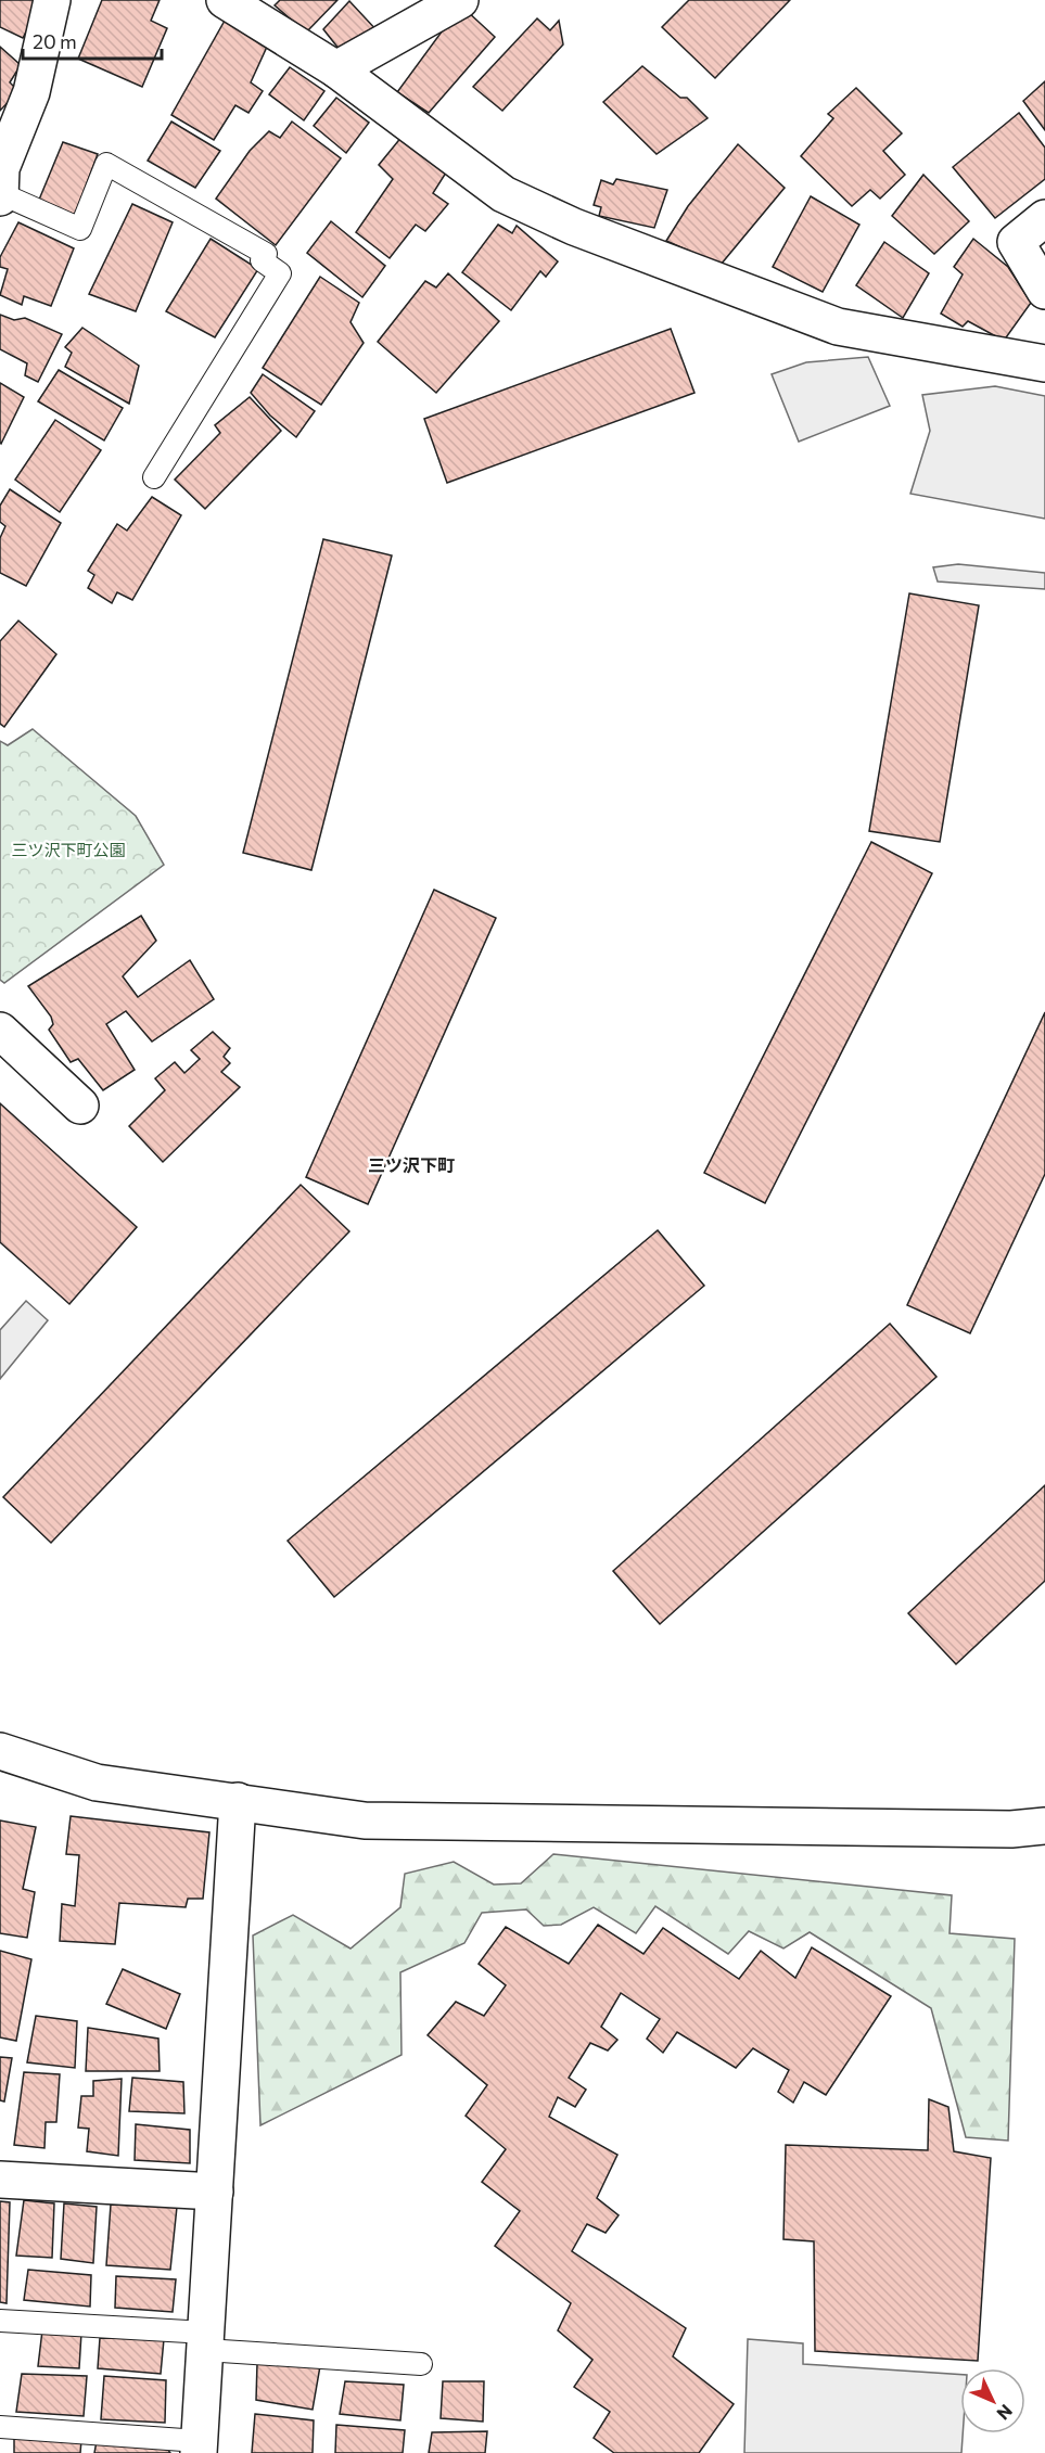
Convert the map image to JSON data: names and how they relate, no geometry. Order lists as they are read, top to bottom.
{
  "districts": ["三ツ沢下町"],
  "parks": ["三ツ沢下町公園"],
  "scale_bar": "20 m",
  "north": "bottom right"
}
